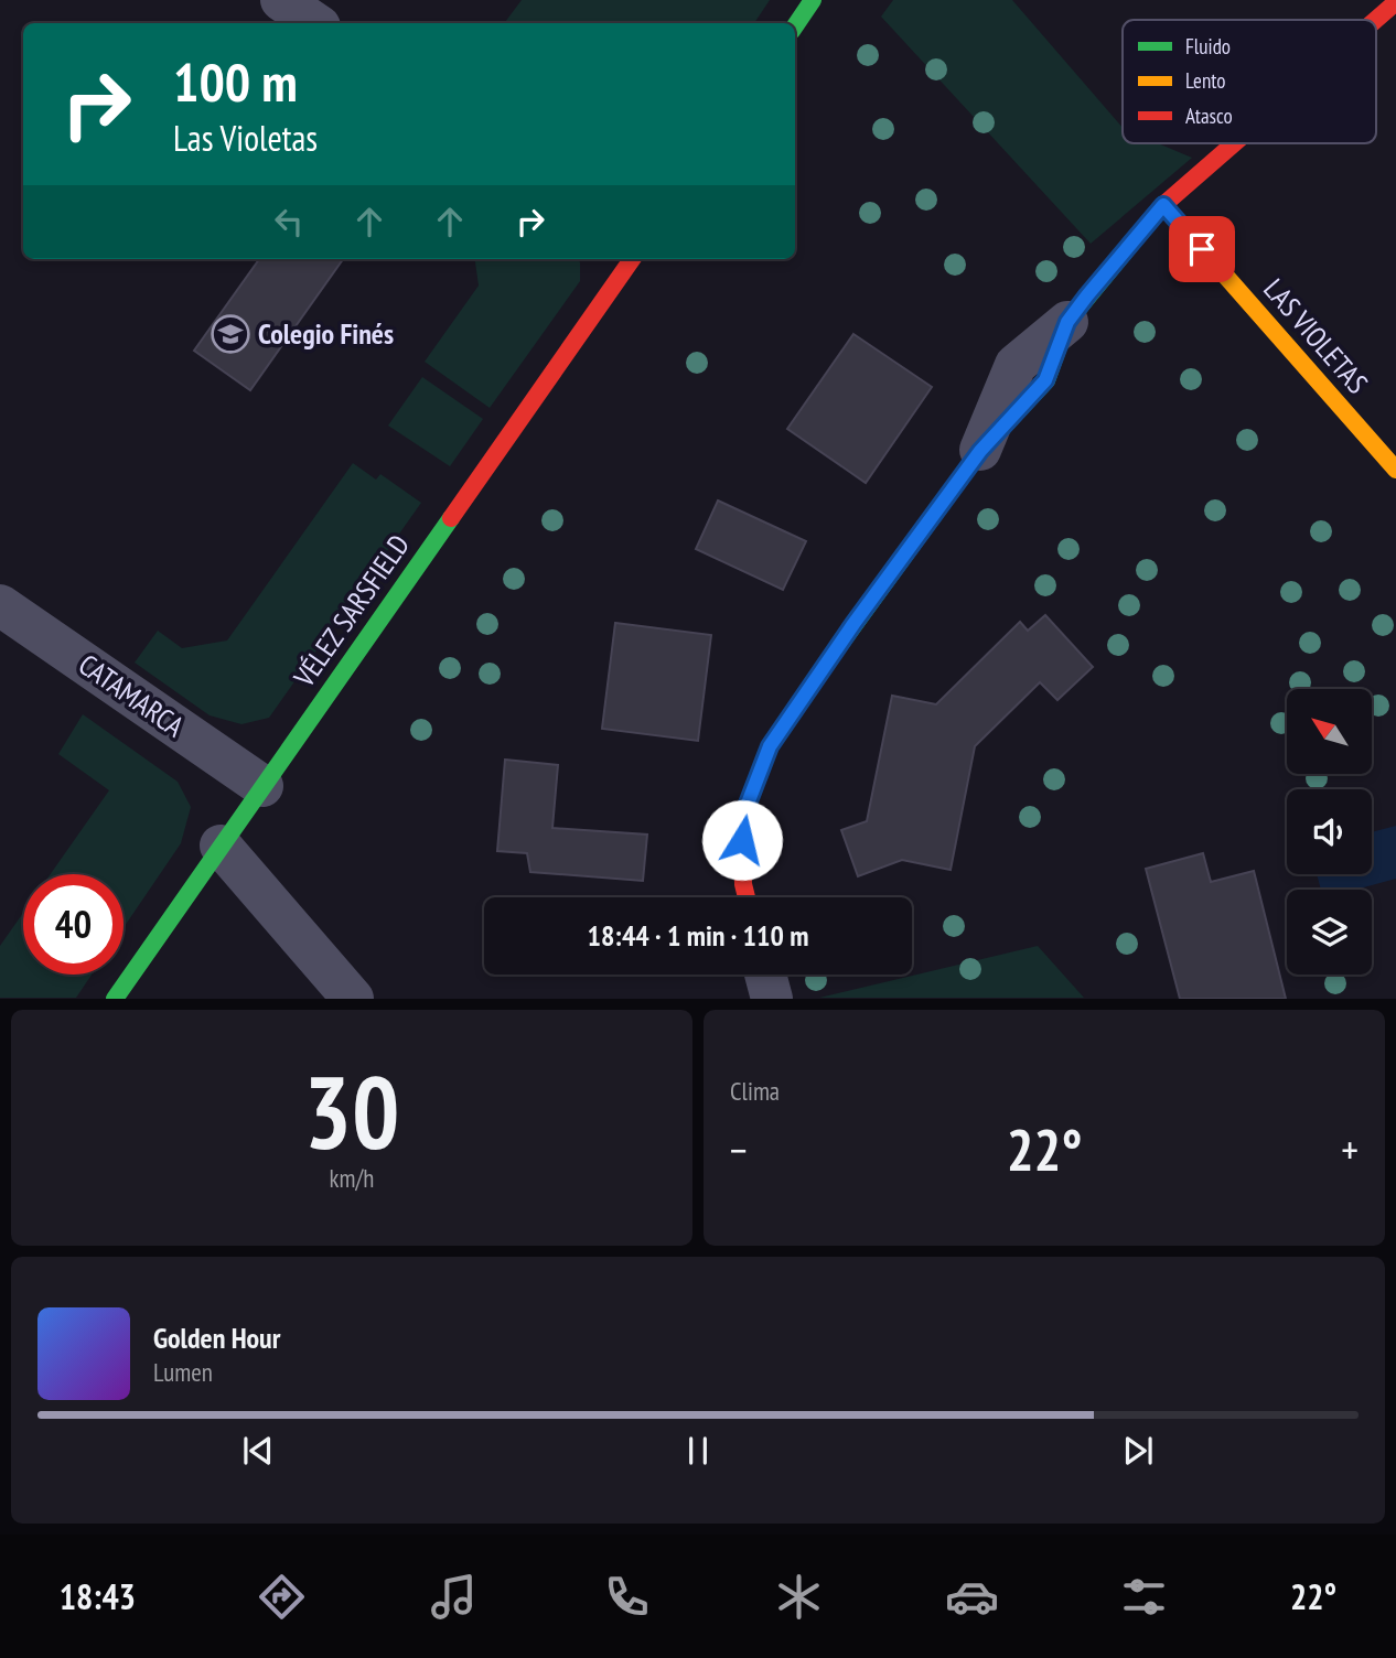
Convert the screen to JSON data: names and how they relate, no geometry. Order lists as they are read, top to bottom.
{
  "streets": {
    "street": ["LAS VIOLETAS", "VÉLEZ SARSFIELD", "CATAMARCA"]
  },
  "crossings": [
    ["VÉLEZ SARSFIELD", "CATAMARCA"]
  ],
  "places": {
    "school or university": ["Colegio Finés"]
  },
  "legend": ["Fluido", "Lento", "Atasco"],
  "north": "top left",
  "page": {
    "turn": ["100 m", "Las Violetas"],
    "limit": "40",
    "trip": "18:44 · 1 min · 110 m",
    "tile": [
      ["30", "km/h"],
      "Clima"
    ],
    "heat": ["−", "22°", "+"],
    "song": ["Golden Hour", "Lumen"],
    "tabs": ["18:43", "22°"]
  }
}
